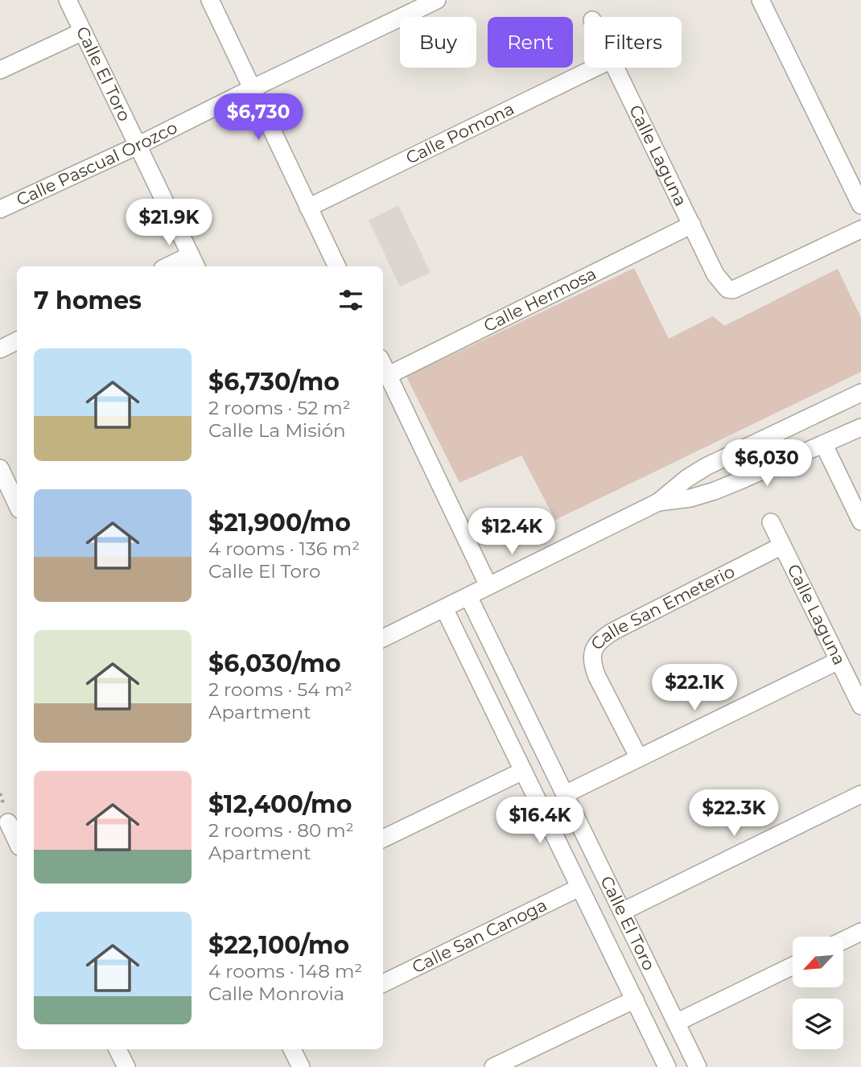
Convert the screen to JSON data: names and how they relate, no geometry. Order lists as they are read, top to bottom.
{
  "streets": {
    "street": [
      "Calle El Toro",
      "Calle Pomona",
      "Calle Laguna",
      "Calle Pascual Orozco",
      "Calle Hermosa",
      "Calle San Emeterio",
      "Calle San Canoga"
    ]
  },
  "crossings": [
    ["Calle El Toro", "Calle Pascual Orozco"],
    ["Calle El Toro", "Calle San Canoga"],
    ["Calle Laguna", "Calle Hermosa"],
    ["Calle Laguna", "Calle San Emeterio"]
  ],
  "north": "bottom left",
  "page": {
    "chip": ["Buy", "Rent", "Filters"],
    "price": [
      "$6,730",
      "$21.9K",
      "$6,030",
      "$12.4K",
      "$22.1K",
      "$22.3K",
      "$16.4K"
    ],
    "heading": "7 homes",
    "list": [
      {
        "name": "$6,730/mo",
        "note": "2 rooms · 52 m² · Calle La Misión"
      },
      {
        "name": "$21,900/mo",
        "note": "4 rooms · 136 m² · Calle El Toro"
      },
      {
        "name": "$6,030/mo",
        "note": "2 rooms · 54 m² · Apartment"
      },
      {
        "name": "$12,400/mo",
        "note": "2 rooms · 80 m² · Apartment"
      },
      {
        "name": "$22,100/mo",
        "note": "4 rooms · 148 m² · Calle Monrovia"
      }
    ]
  }
}
